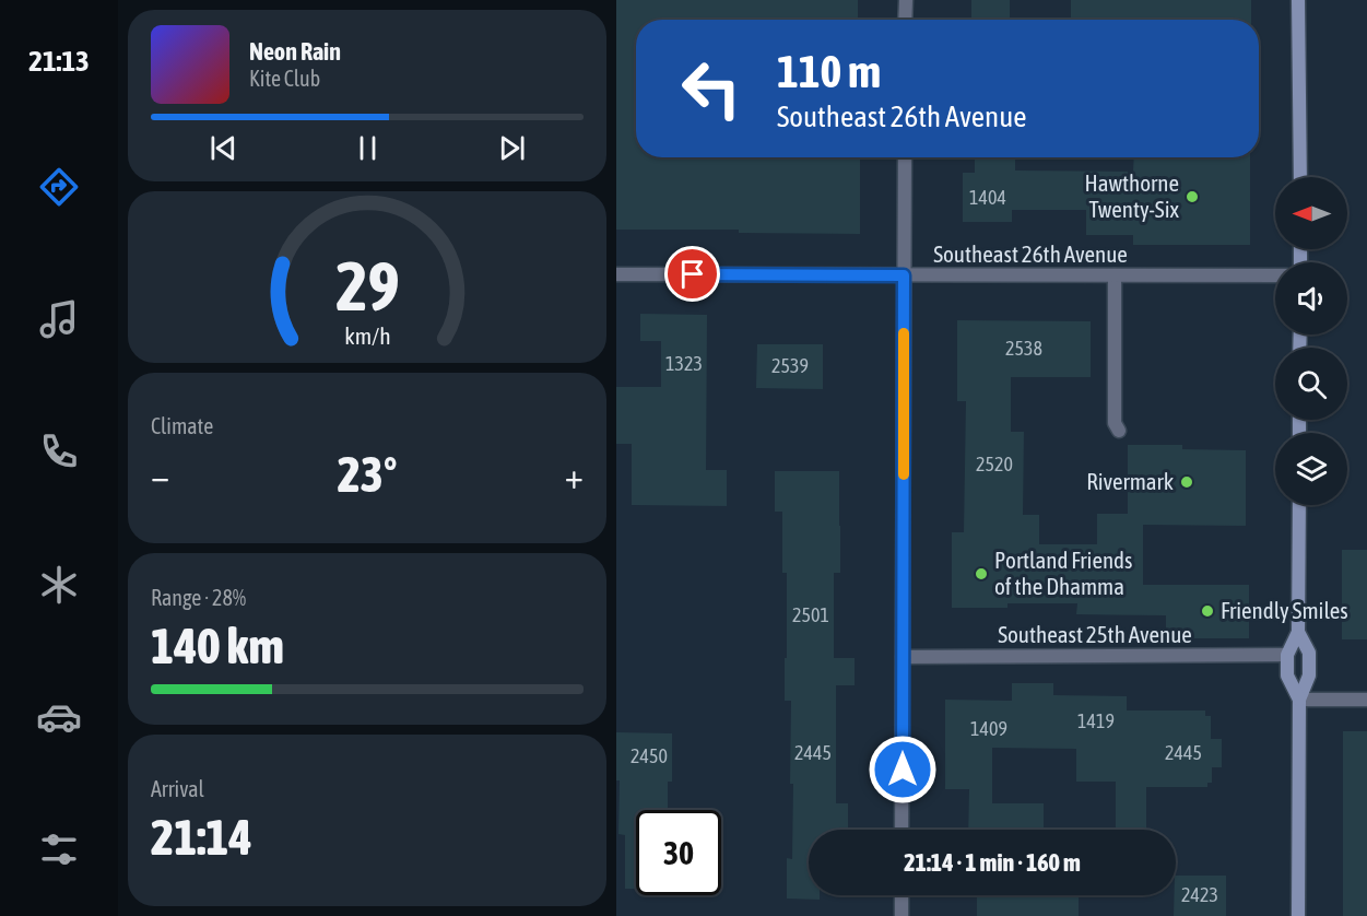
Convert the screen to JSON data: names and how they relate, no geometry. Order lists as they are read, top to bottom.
{
  "streets": {
    "street": ["Southeast 26th Avenue", "Southeast 25th Avenue"]
  },
  "places": [
    "Hawthorne Twenty-Six",
    "Rivermark",
    "Portland Friends of the Dhamma",
    "Friendly Smiles"
  ],
  "house_numbers": [
    "1404",
    "2538",
    "1323",
    "2539",
    "2520",
    "2501",
    "1419",
    "1409",
    "2445",
    "2445",
    "2450",
    "2423"
  ],
  "north": "left",
  "page": {
    "tabs": "21:13",
    "turn": ["110 m", "Southeast 26th Avenue"],
    "song": ["Neon Rain", "Kite Club"],
    "tile": [
      "Climate",
      ["Range · 28%", "140 km"],
      ["Arrival", "21:14"]
    ],
    "heat": ["−", "23°", "+"],
    "limit": "30",
    "trip": "21:14 · 1 min · 160 m",
    "gauge": ["29", "km/h"]
  }
}
